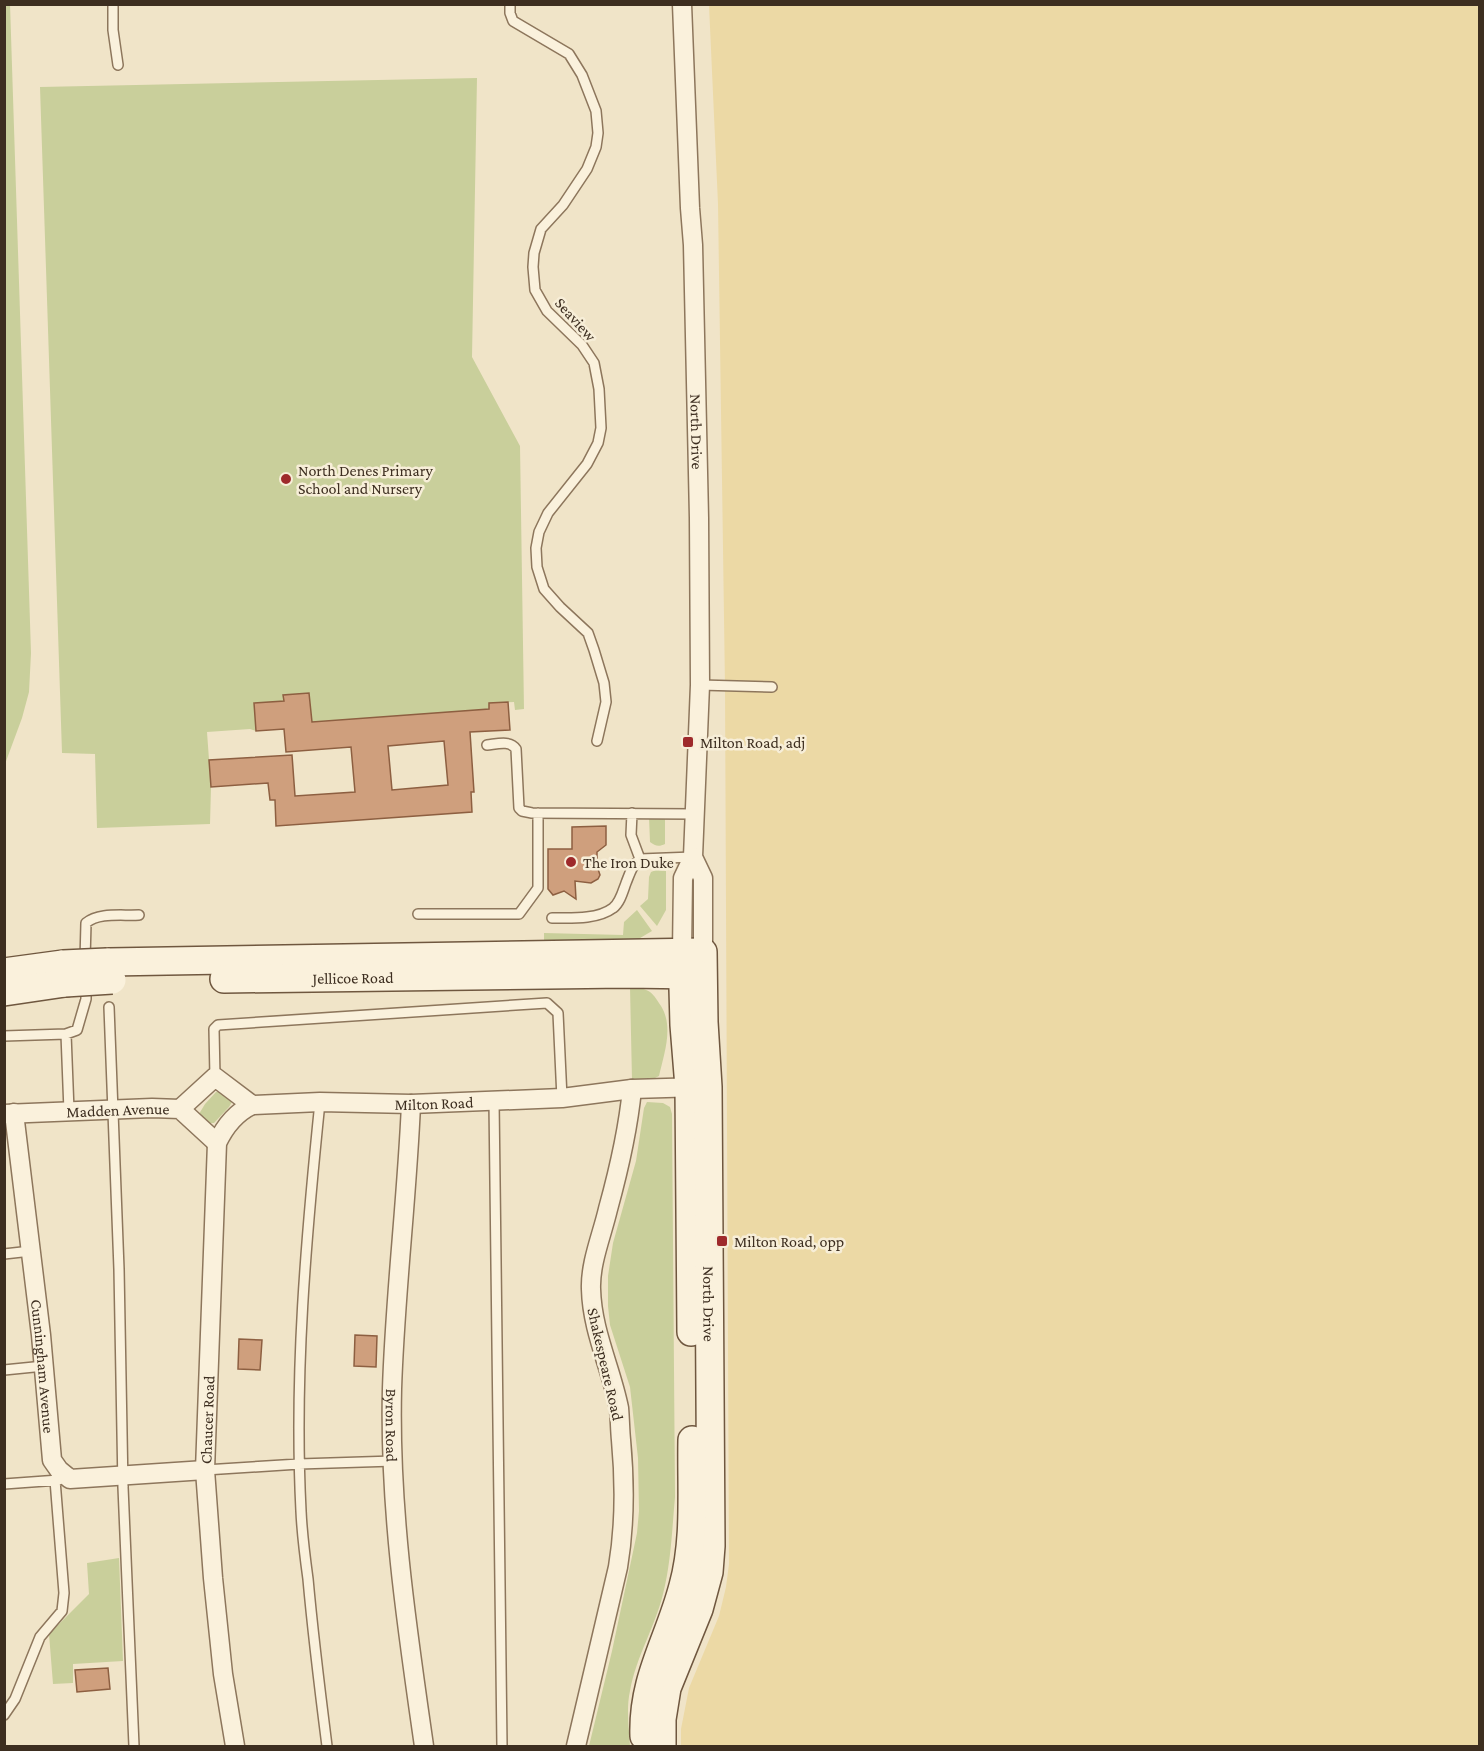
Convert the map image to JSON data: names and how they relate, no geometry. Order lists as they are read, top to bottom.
{
  "streets": {
    "street": [
      "North Drive",
      "Jellicoe Road",
      "Milton Road",
      "Madden Avenue",
      "Shakespeare Road",
      "Cunningham Avenue",
      "Chaucer Road",
      "Byron Road"
    ],
    "lane": ["Seaview"]
  },
  "crossings": [
    ["North Drive", "Jellicoe Road"],
    ["North Drive", "Milton Road"],
    ["Milton Road", "Shakespeare Road"],
    ["Milton Road", "Byron Road"],
    ["Madden Avenue", "Cunningham Avenue"],
    ["Madden Avenue", "Chaucer Road"]
  ],
  "places": {
    "other": ["North Denes Primary School and Nursery", "The Iron Duke"],
    "transit": ["Milton Road, adj", "Milton Road, opp"]
  }
}
